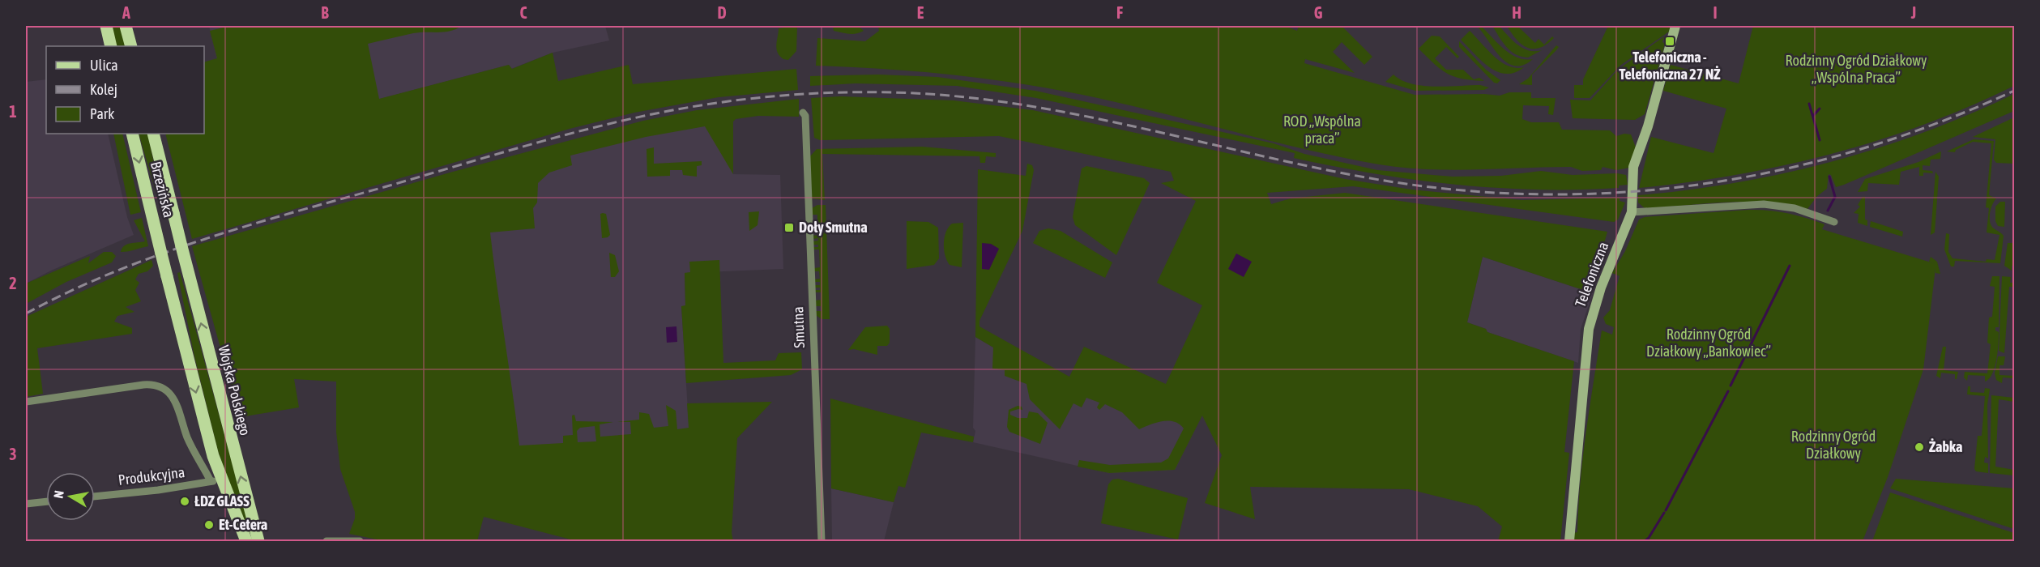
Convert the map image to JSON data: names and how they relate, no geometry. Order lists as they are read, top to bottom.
{
  "streets": {
    "main road": ["Brzezińska", "Wojska Polskiego"],
    "street": ["Telefoniczna", "Smutna", "Produkcyjna"]
  },
  "crossings": [
    ["Brzezińska", "Wojska Polskiego"],
    ["Brzezińska", "Produkcyjna"]
  ],
  "one_way": ["Wojska Polskiego"],
  "parks": [
    "Rodzinny Ogród Działkowy „Wspólna Praca”",
    "ROD „Wspólna praca”",
    "Rodzinny Ogród Działkowy „Bankowiec”",
    "Rodzinny Ogród Działkowy"
  ],
  "places": {
    "transit": ["Telefoniczna - Telefoniczna 27 NŻ", "Doły Smutna"],
    "other": ["Żabka", "ŁDZ GLASS", "Et-Cetera"]
  },
  "legend": ["Ulica", "Kolej", "Park"],
  "north": "left",
  "grid": {
    "columns": [
      "A",
      "B",
      "C",
      "D",
      "E",
      "F",
      "G",
      "H",
      "I",
      "J"
    ],
    "rows": ["1", "2", "3"]
  }
}
